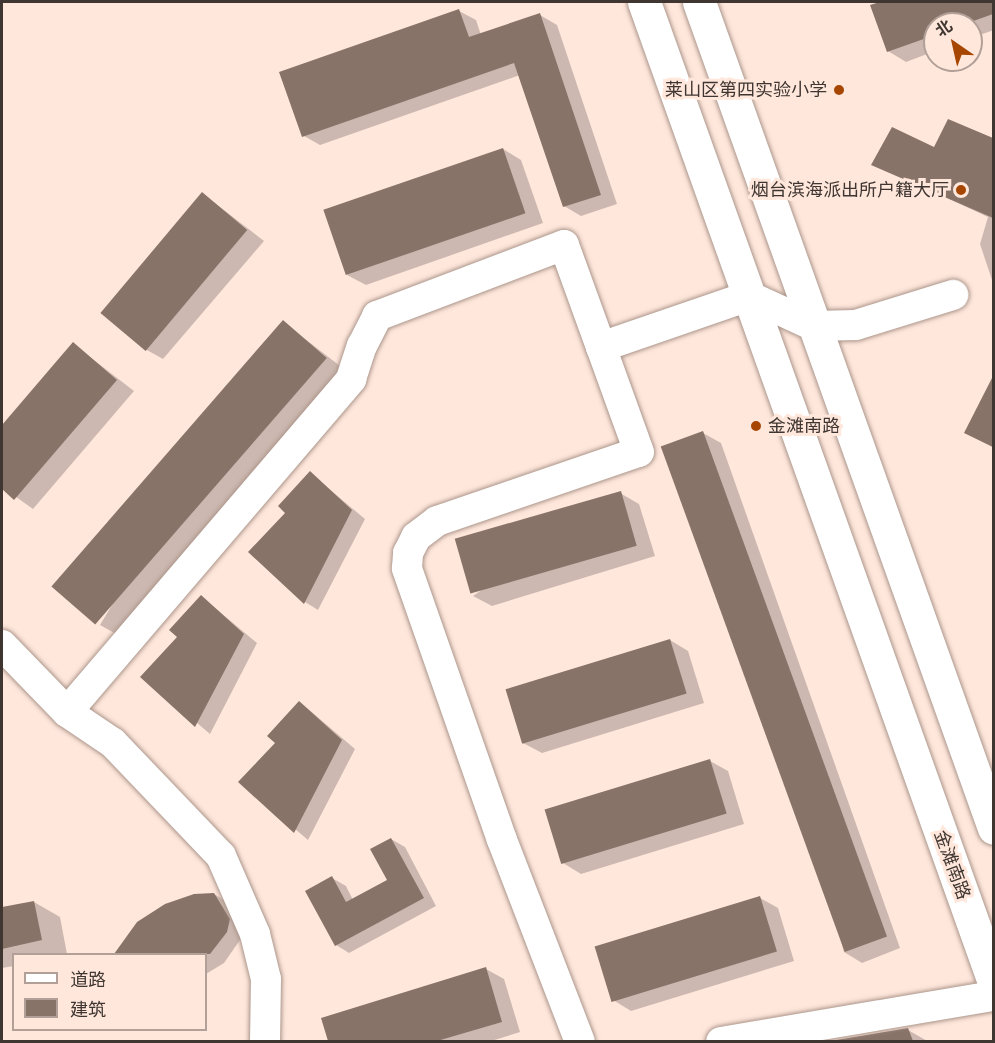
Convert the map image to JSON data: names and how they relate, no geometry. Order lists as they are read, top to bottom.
{
  "streets": {
    "street": ["金滩南路"]
  },
  "places": ["莱山区第四实验小学", "烟台滨海派出所户籍大厅", "金滩南路"],
  "legend": ["道路", "建筑"],
  "north": "top left"
}
